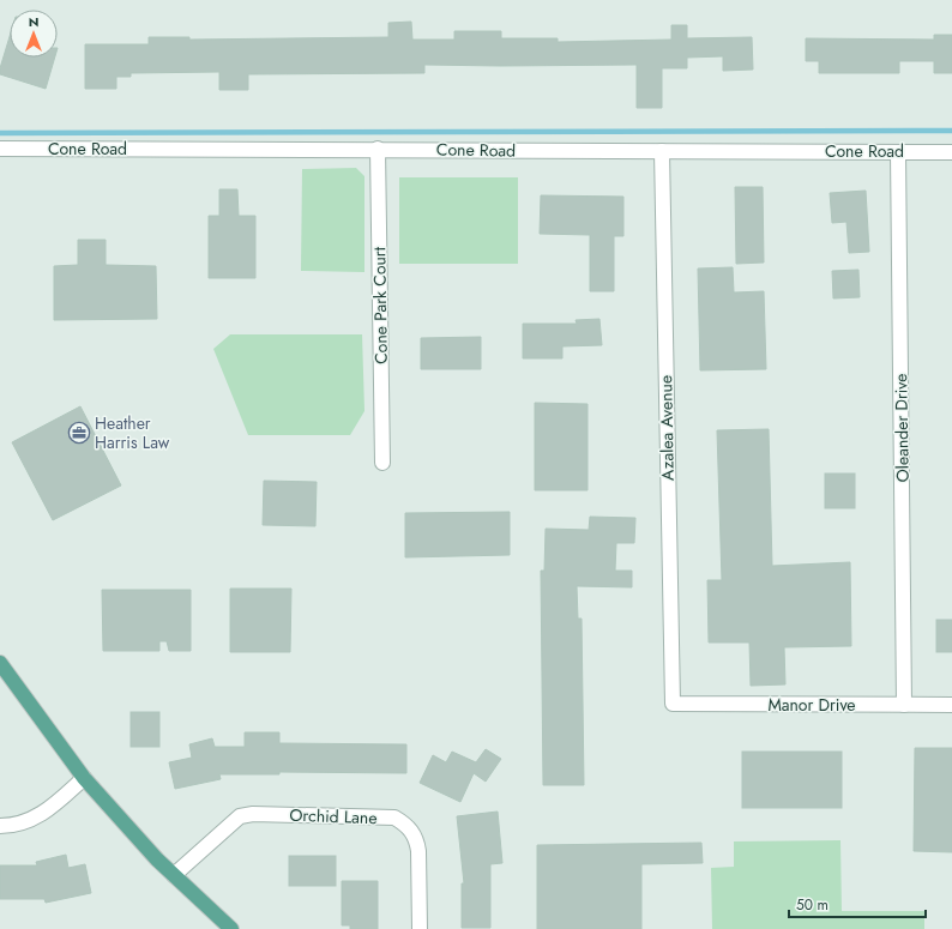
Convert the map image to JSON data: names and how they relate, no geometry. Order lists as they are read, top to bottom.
{
  "streets": {
    "street": [
      "Cone Road",
      "Cone Park Court",
      "Azalea Avenue",
      "Oleander Drive",
      "Manor Drive",
      "Orchid Lane"
    ]
  },
  "crossings": [
    ["Cone Road", "Cone Park Court"],
    ["Cone Road", "Azalea Avenue"],
    ["Cone Road", "Oleander Drive"],
    ["Azalea Avenue", "Manor Drive"],
    ["Oleander Drive", "Manor Drive"]
  ],
  "places": {
    "office": ["Heather Harris Law"]
  },
  "scale_bar": "50 m",
  "north": "top"
}
